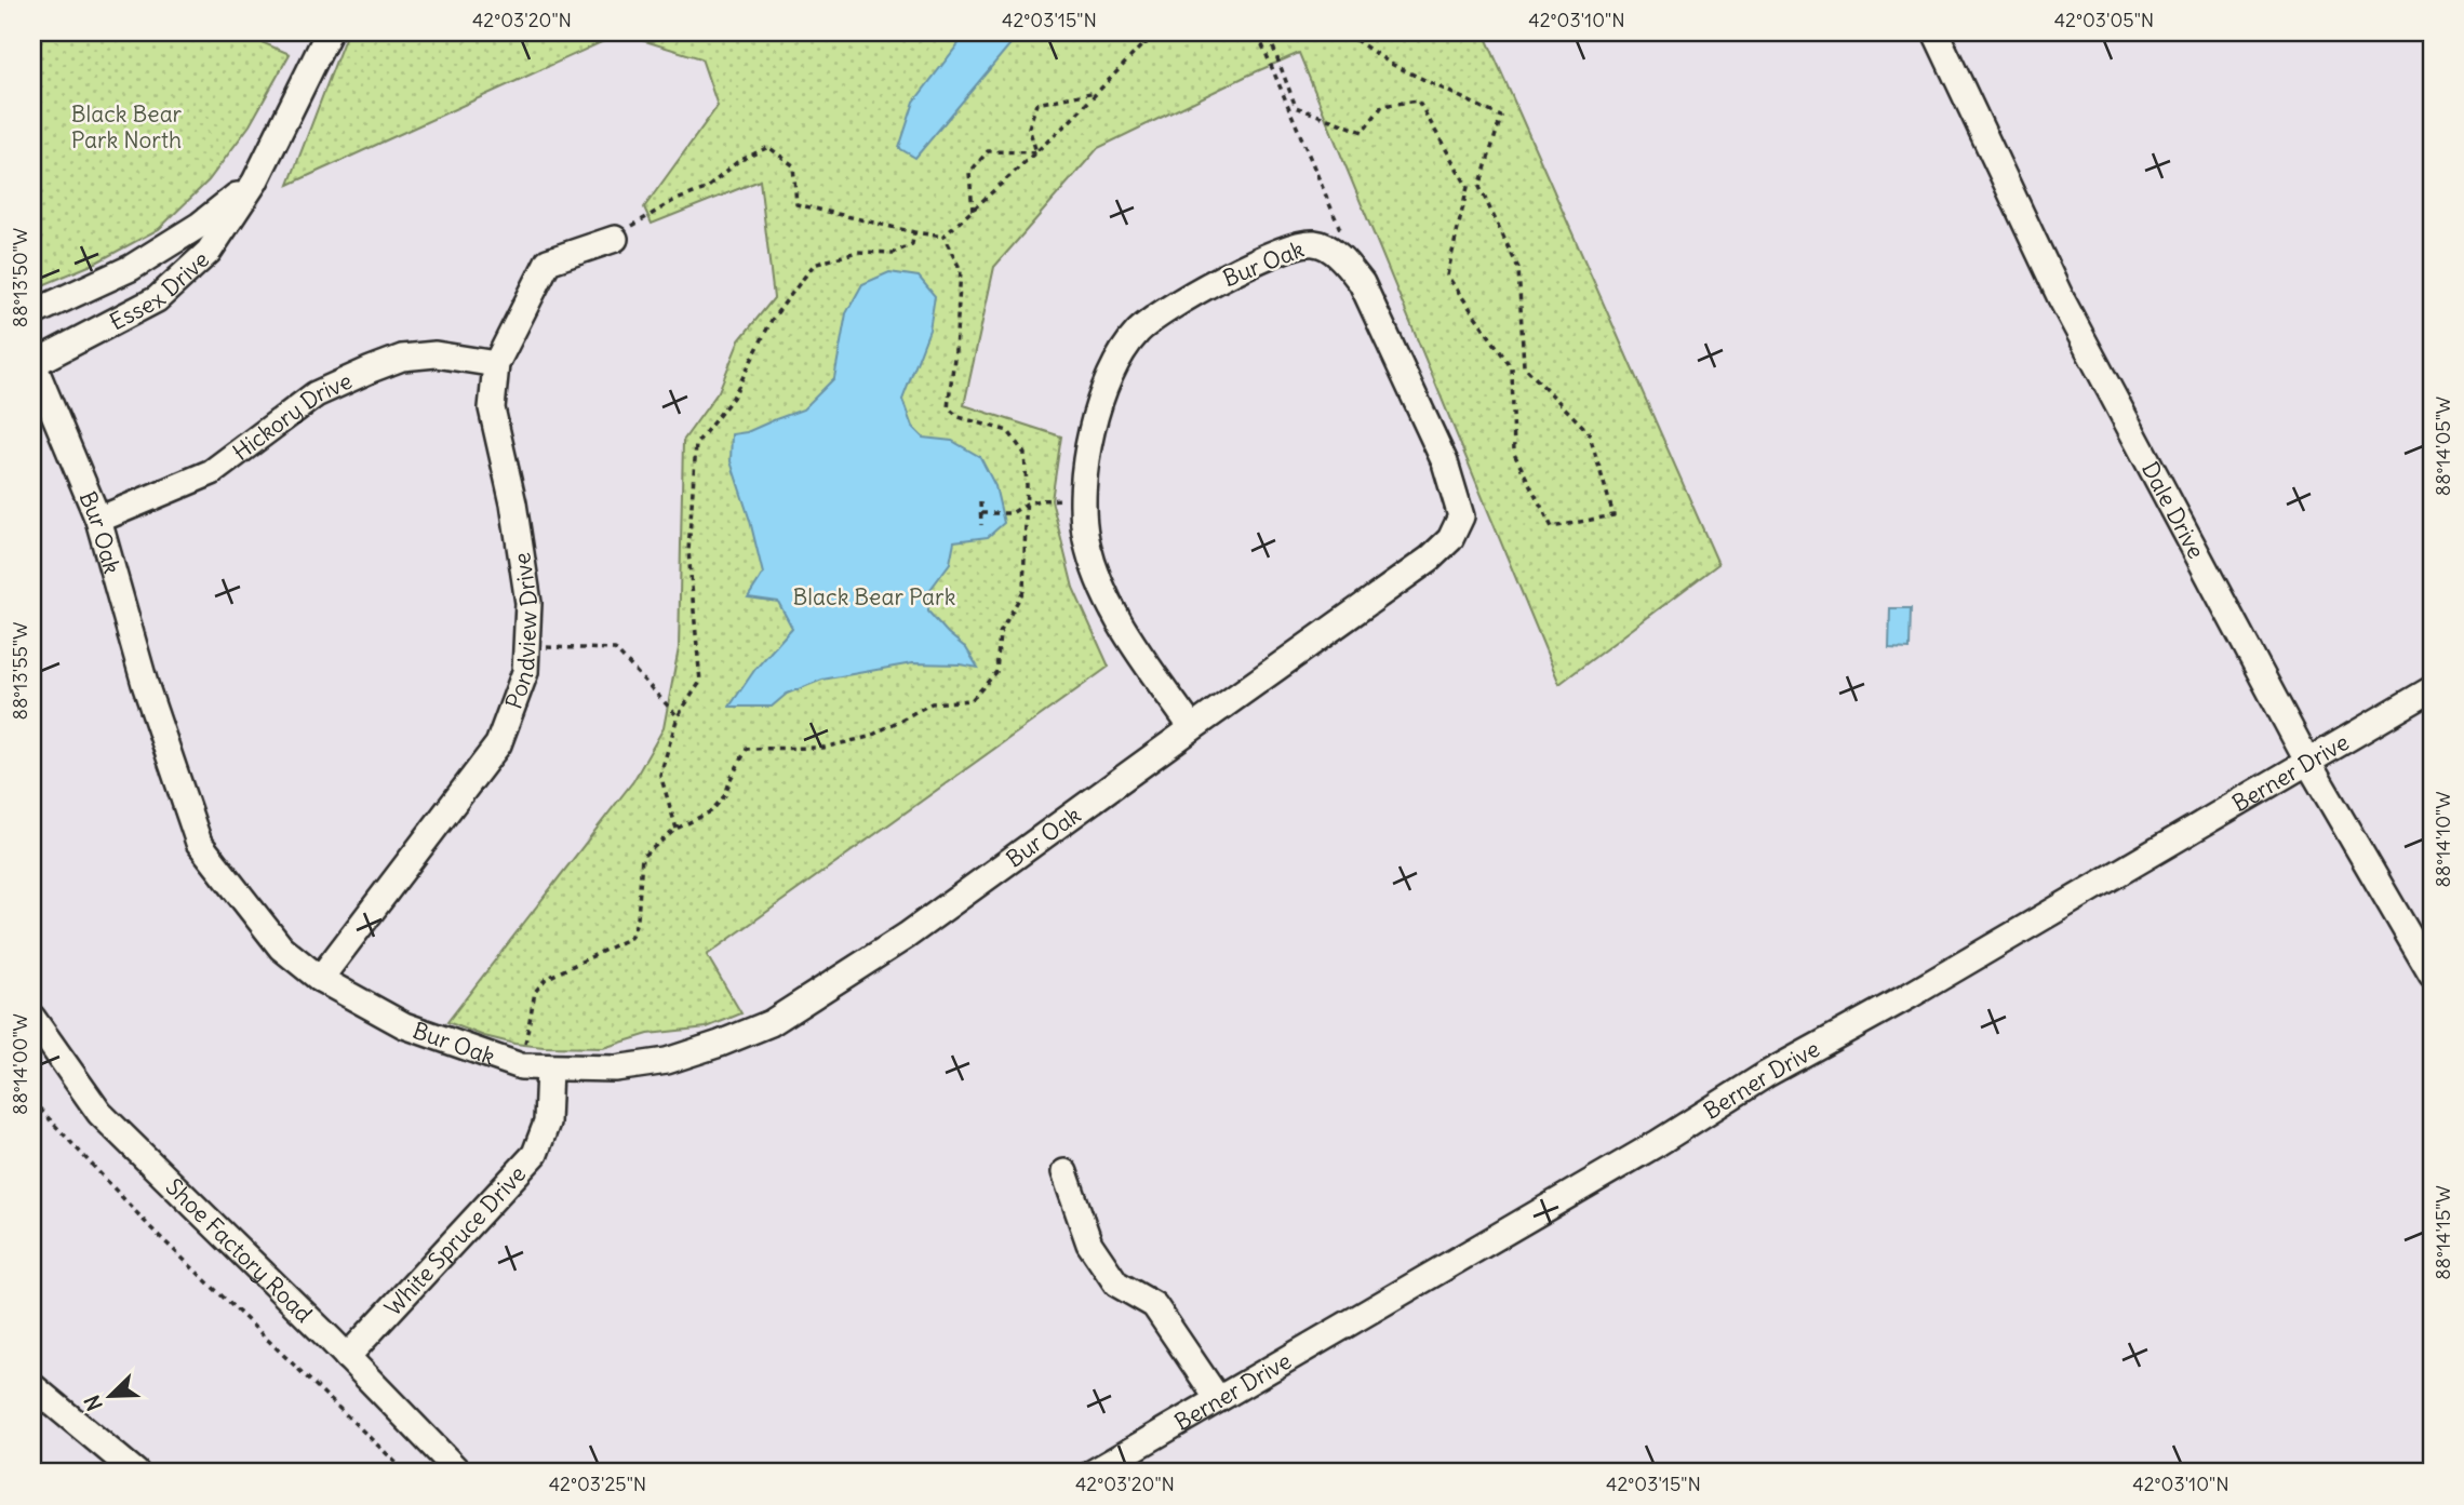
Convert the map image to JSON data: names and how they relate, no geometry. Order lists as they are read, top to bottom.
{
  "streets": {
    "street": [
      "Bur Oak",
      "Essex Drive",
      "Hickory Drive",
      "Dale Drive",
      "Pondview Drive",
      "Berner Drive",
      "White Spruce Drive",
      "Shoe Factory Road"
    ]
  },
  "crossings": [
    ["Bur Oak", "Essex Drive"],
    ["Bur Oak", "Hickory Drive"],
    ["Bur Oak", "Pondview Drive"],
    ["Bur Oak", "White Spruce Drive"],
    ["Hickory Drive", "Pondview Drive"],
    ["Dale Drive", "Berner Drive"],
    ["White Spruce Drive", "Shoe Factory Road"]
  ],
  "parks": ["Black Bear Park North", "Black Bear Park"],
  "north": "bottom left",
  "coordinates": [
    "42°03'20\"N",
    "42°03'15\"N",
    "42°03'10\"N",
    "42°03'05\"N",
    "88°13'50\"W",
    "88°14'05\"W",
    "88°13'55\"W",
    "88°14'10\"W",
    "88°14'00\"W",
    "88°14'15\"W",
    "42°03'25\"N"
  ]
}
